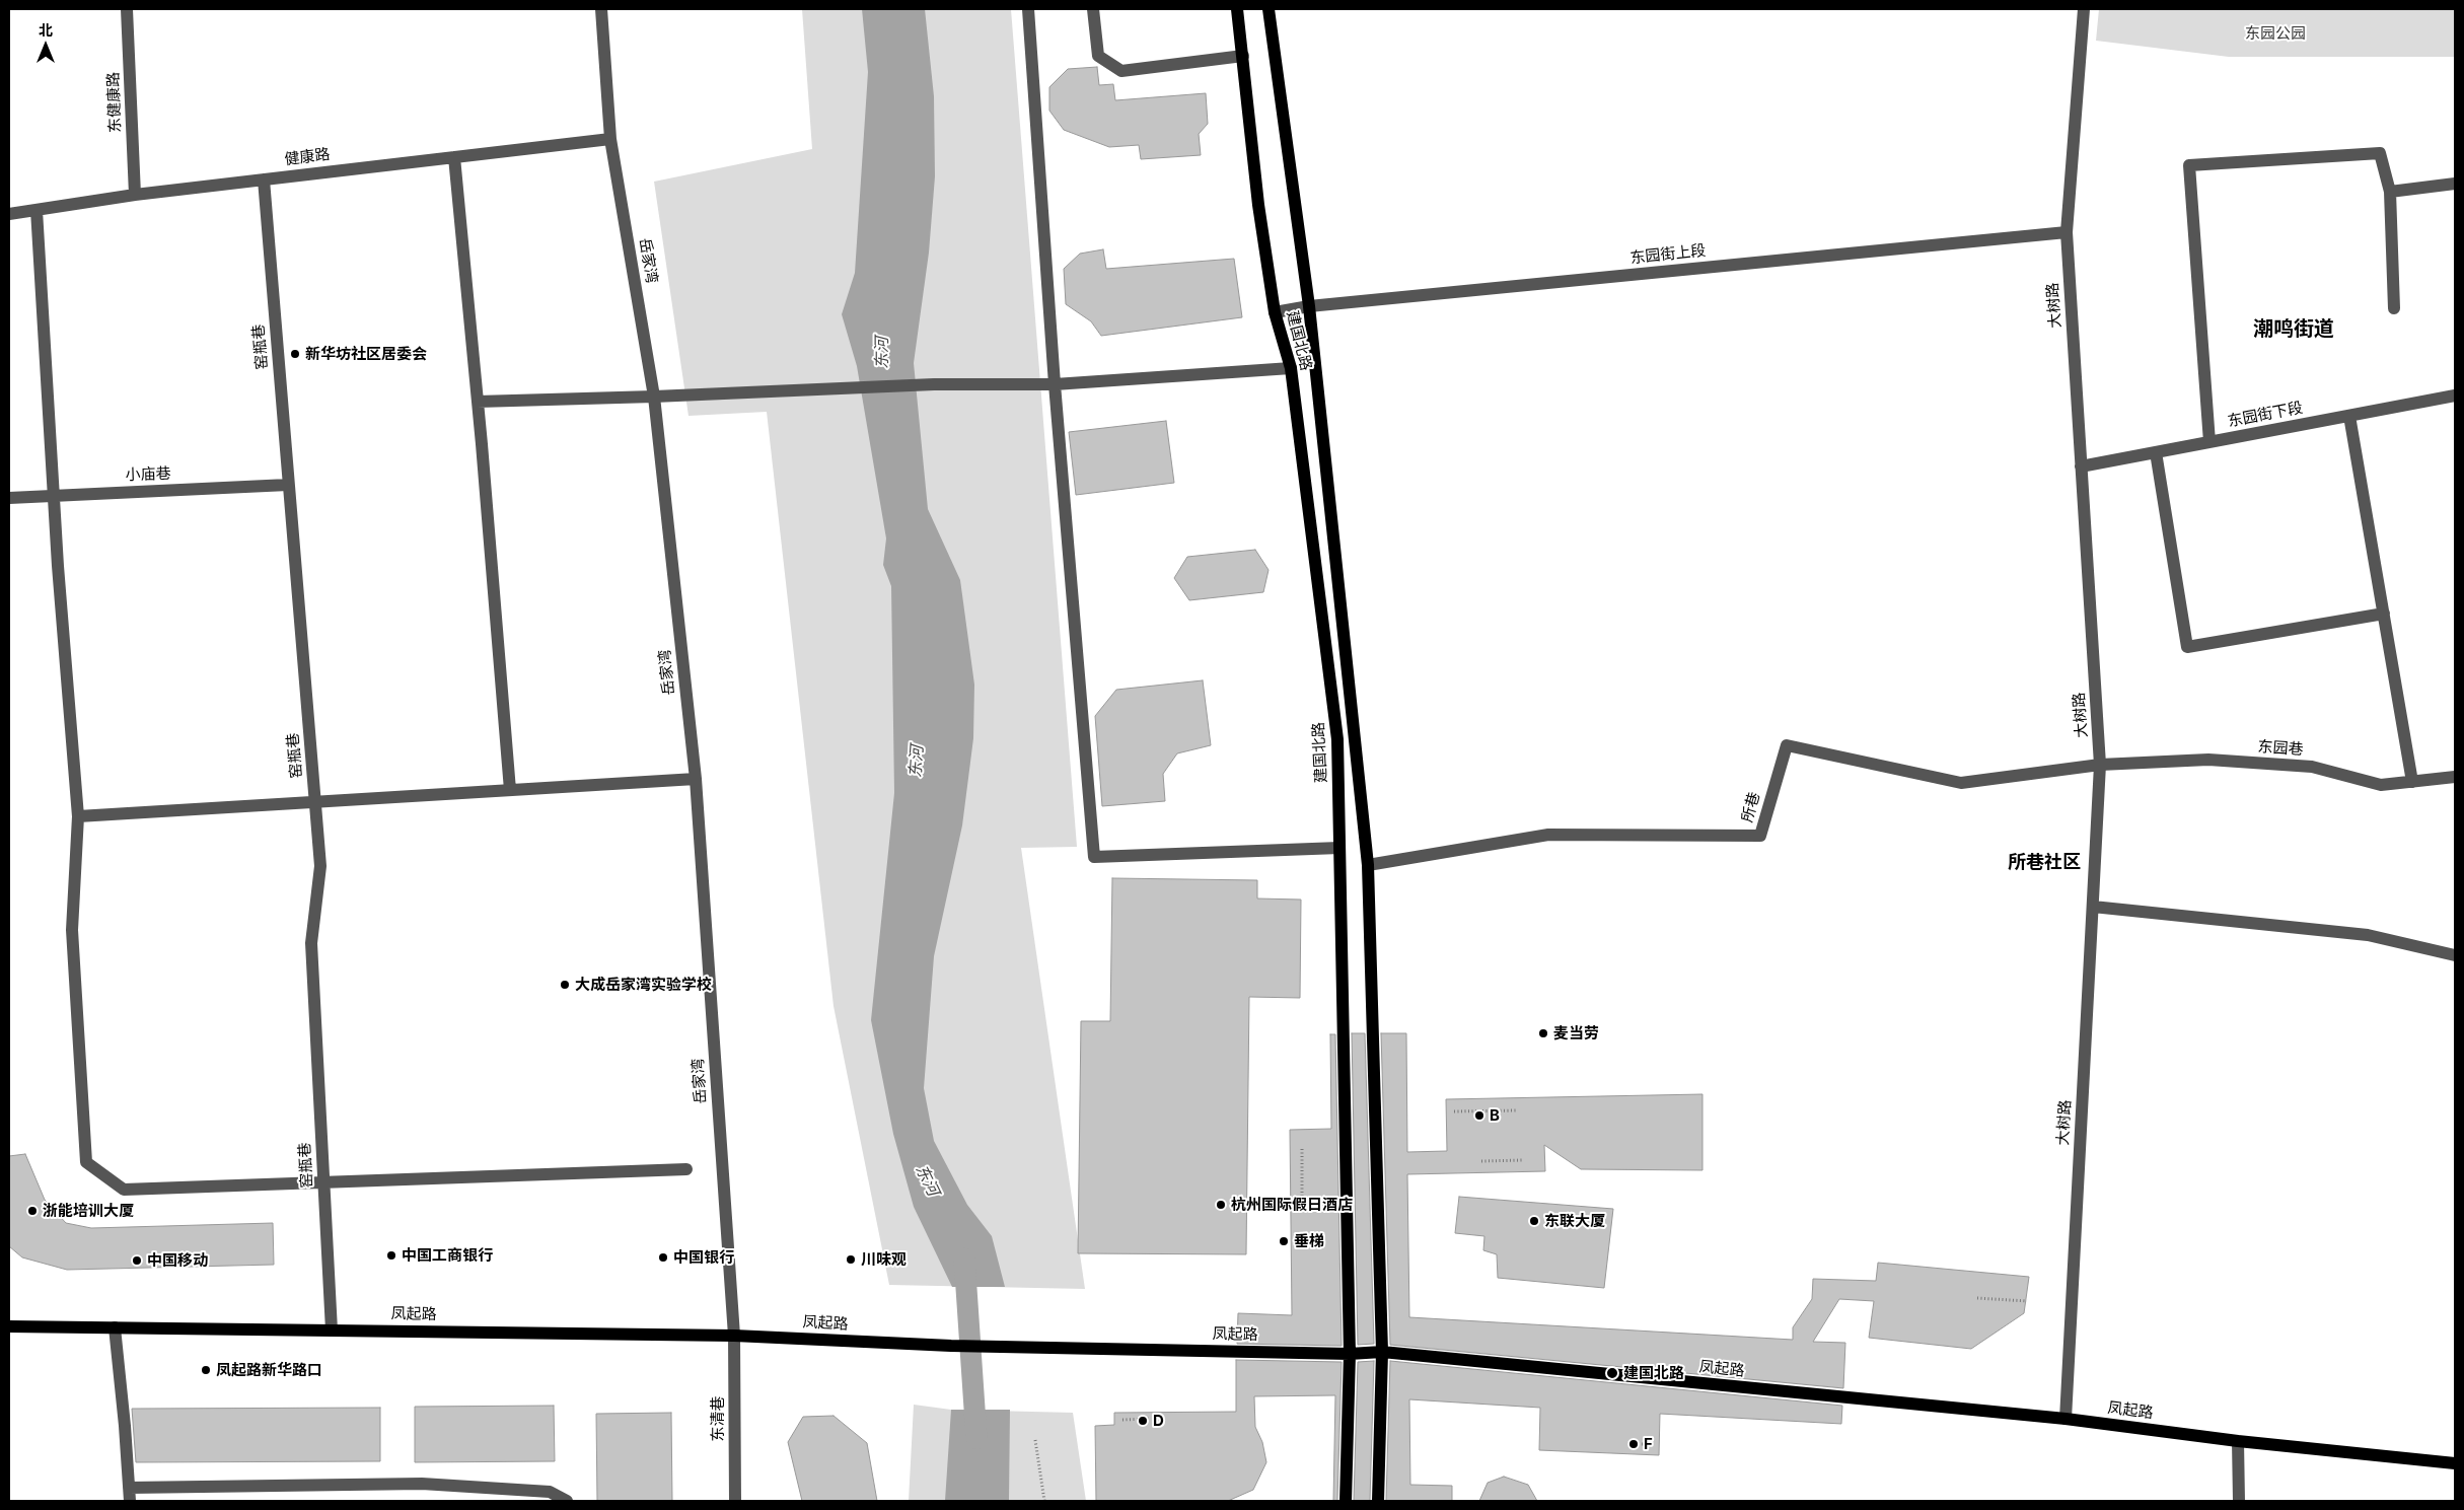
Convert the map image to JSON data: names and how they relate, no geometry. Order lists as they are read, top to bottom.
{
  "streets": {
    "main road": ["建国北路", "凤起路"],
    "street": [
      "东健康路",
      "健康路",
      "东园街上段",
      "岳家湾",
      "大树路",
      "窑瓶巷",
      "东园街下段",
      "小庙巷",
      "东园巷",
      "所巷",
      "东清巷"
    ]
  },
  "crossings": [
    ["东健康路", "健康路"],
    ["健康路", "岳家湾"],
    ["健康路", "窑瓶巷"],
    ["东园街上段", "大树路"],
    ["东园街上段", "建国北路"],
    ["岳家湾", "凤起路"],
    ["岳家湾", "东清巷"],
    ["大树路", "东园街下段"],
    ["大树路", "东园巷"],
    ["大树路", "所巷"],
    ["大树路", "凤起路"],
    ["建国北路", "所巷"],
    ["建国北路", "凤起路"],
    ["窑瓶巷", "小庙巷"],
    ["窑瓶巷", "凤起路"],
    ["东园巷", "所巷"],
    ["凤起路", "东清巷"]
  ],
  "districts": ["潮鸣街道", "所巷社区"],
  "water": ["东河"],
  "parks": ["东园公园"],
  "places": [
    "新华坊社区居委会",
    "大成岳家湾实验学校",
    "麦当劳",
    "B",
    "杭州国际假日酒店",
    "浙能培训大厦",
    "东联大厦",
    "垂梯",
    "中国工商银行",
    "中国银行",
    "川味观",
    "中国移动",
    "凤起路新华路口",
    "建国北路",
    "D",
    "F"
  ],
  "north": "top"
}
